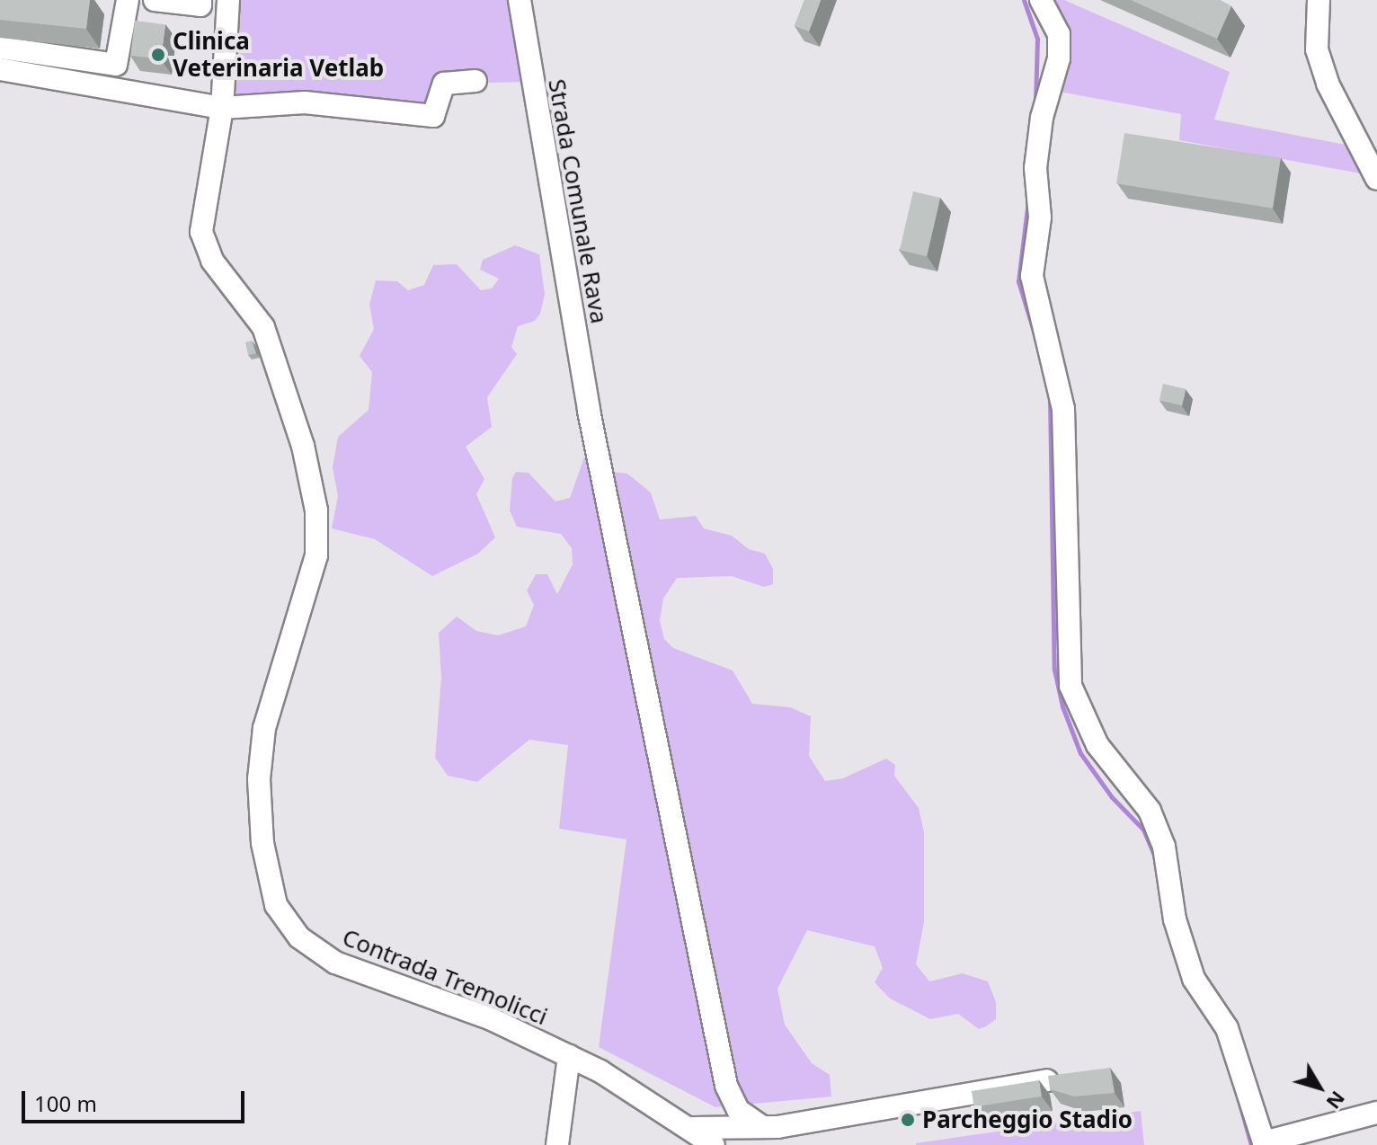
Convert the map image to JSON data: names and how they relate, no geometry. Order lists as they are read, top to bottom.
{
  "streets": {
    "street": ["Strada Comunale Rava", "Contrada Tremolicci"]
  },
  "places": ["Clinica Veterinaria Vetlab", "Parcheggio Stadio"],
  "scale_bar": "100 m",
  "north": "bottom right"
}
